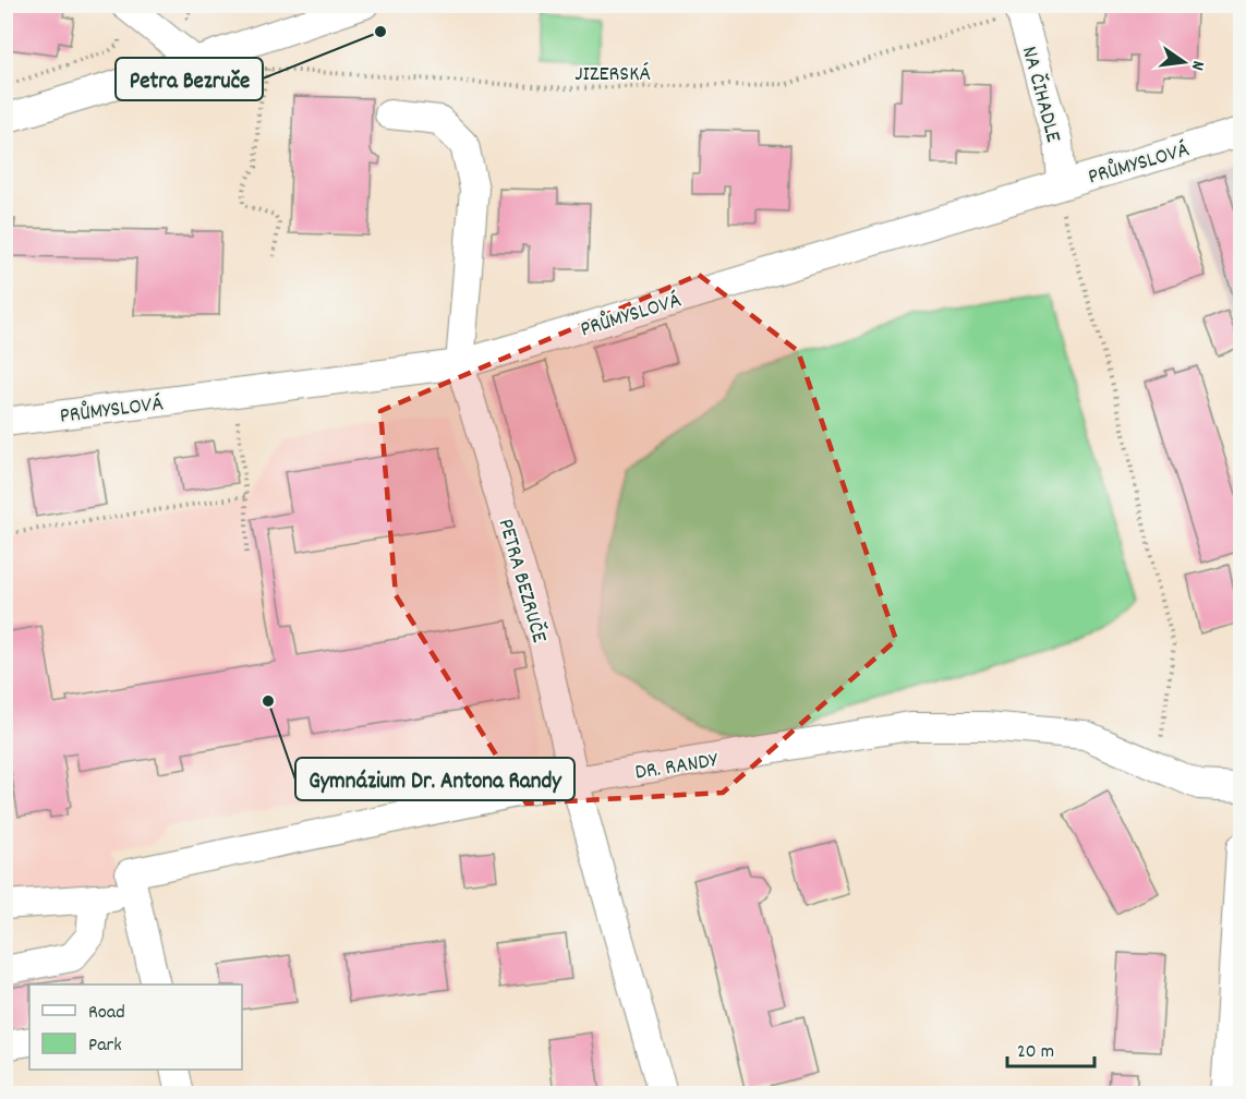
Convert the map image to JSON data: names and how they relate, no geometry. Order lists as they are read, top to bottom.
{
  "streets": {
    "street": [
      "NA ČIHADLE",
      "PRŮMYSLOVÁ",
      "PETRA BEZRUČE",
      "DR. RANDY"
    ],
    "path": ["JIZERSKÁ"]
  },
  "crossings": [
    ["JIZERSKÁ", "NA ČIHADLE"],
    ["NA ČIHADLE", "PRŮMYSLOVÁ"],
    ["PRŮMYSLOVÁ", "PETRA BEZRUČE"],
    ["PETRA BEZRUČE", "DR. RANDY"]
  ],
  "places": ["Petra Bezruče", "Gymnázium Dr. Antona Randy"],
  "legend": ["Road", "Park"],
  "scale_bar": "20 m",
  "north": "right"
}
